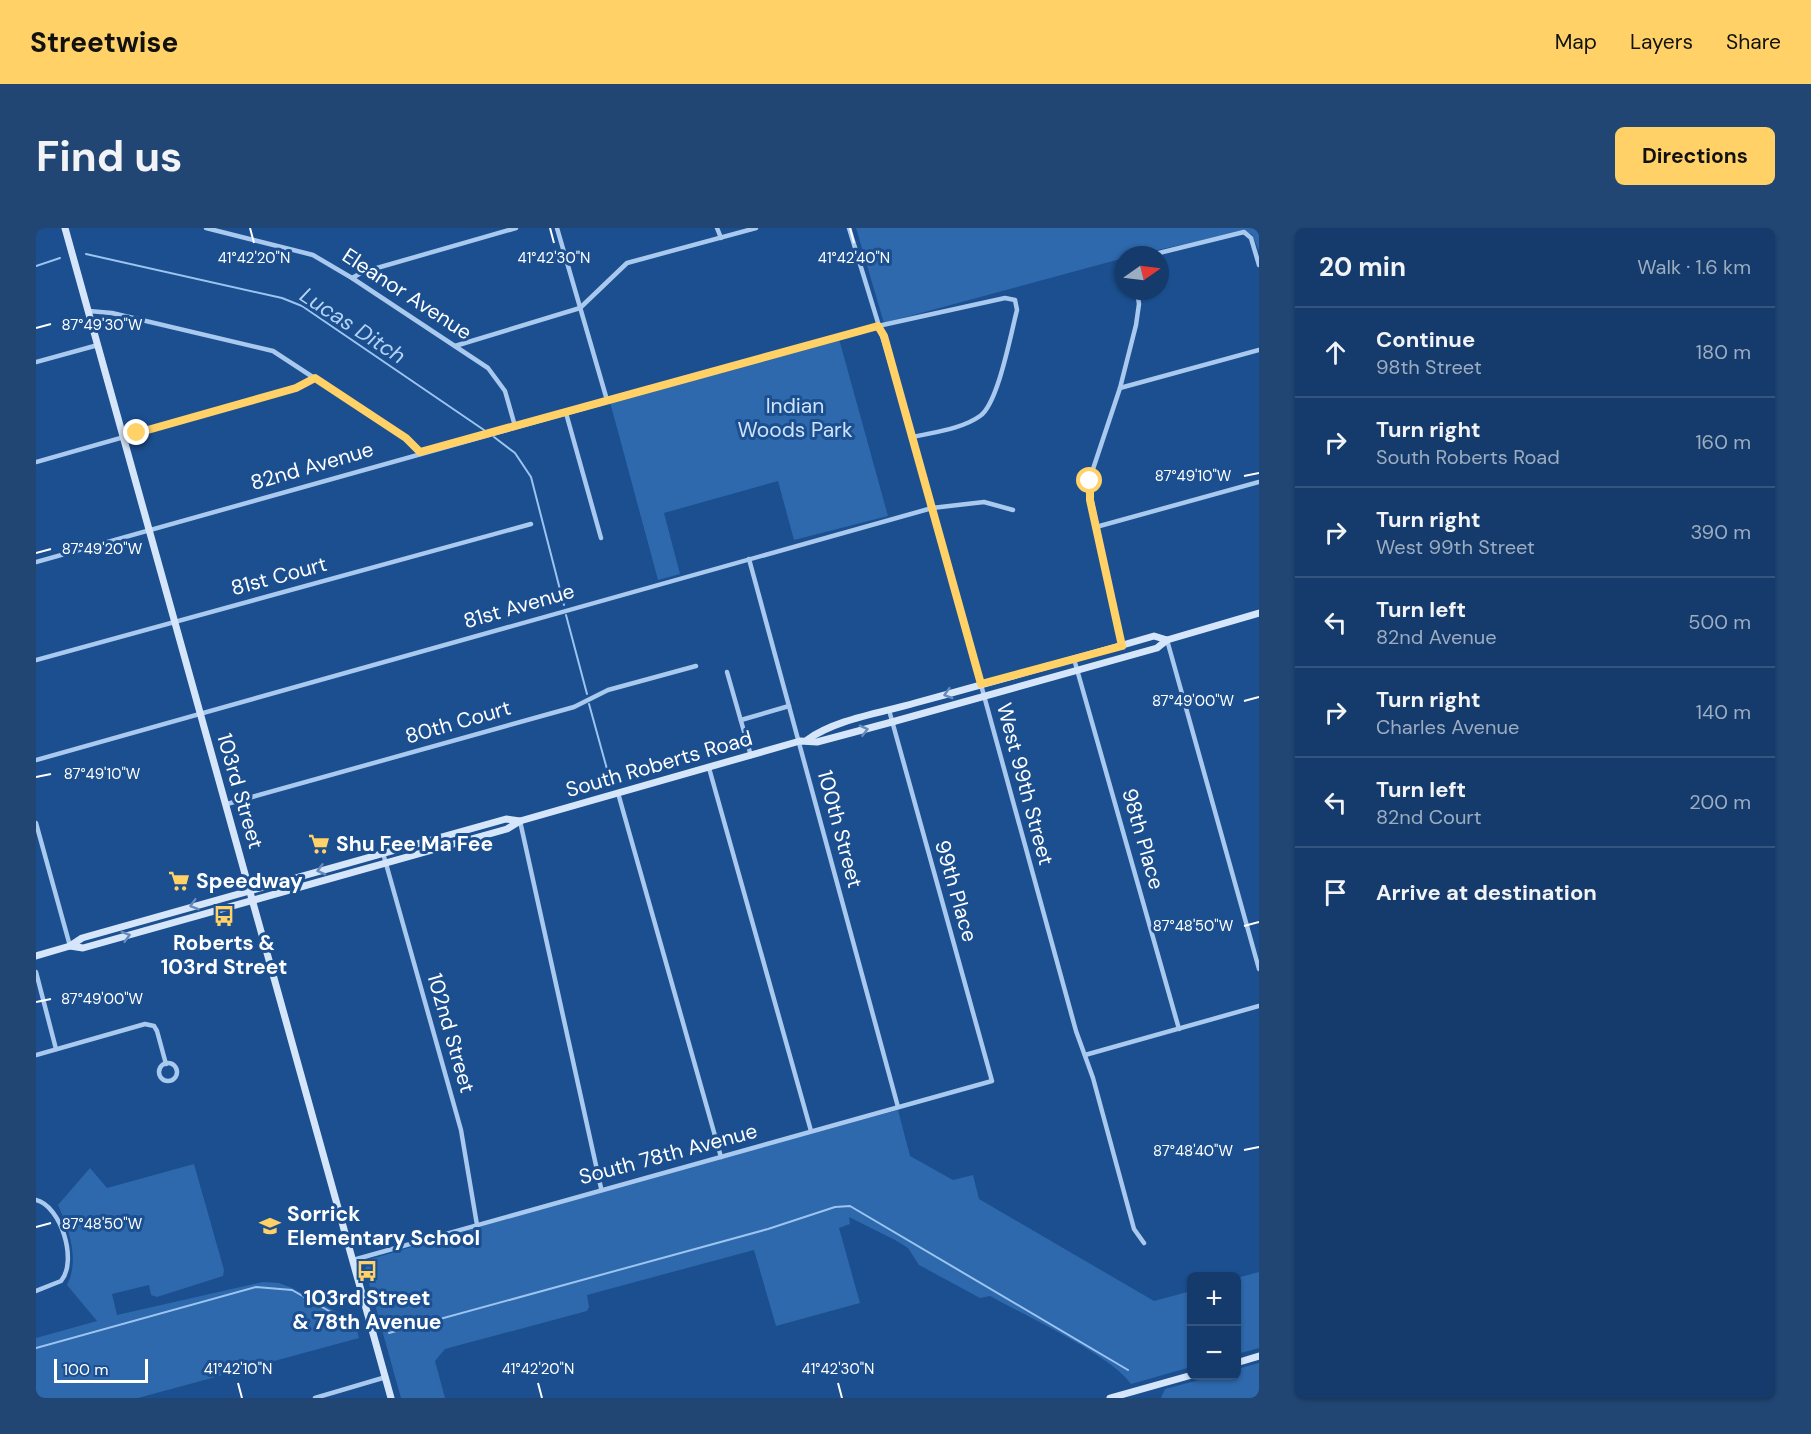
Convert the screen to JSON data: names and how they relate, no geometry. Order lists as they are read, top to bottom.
{
  "streets": {
    "street": [
      "Eleanor Avenue",
      "82nd Avenue",
      "81st Court",
      "81st Avenue",
      "80th Court",
      "South Roberts Road",
      "West 99th Street",
      "103rd Street",
      "100th Street",
      "98th Place",
      "99th Place",
      "102nd Street",
      "South 78th Avenue"
    ]
  },
  "crossings": [
    ["Eleanor Avenue", "82nd Avenue"],
    ["82nd Avenue", "West 99th Street"],
    ["82nd Avenue", "103rd Street"],
    ["81st Court", "103rd Street"],
    ["81st Avenue", "West 99th Street"],
    ["81st Avenue", "103rd Street"],
    ["81st Avenue", "100th Street"],
    ["80th Court", "103rd Street"],
    ["South Roberts Road", "West 99th Street"],
    ["South Roberts Road", "103rd Street"],
    ["South Roberts Road", "100th Street"],
    ["South Roberts Road", "98th Place"],
    ["South Roberts Road", "99th Place"],
    ["South Roberts Road", "102nd Street"],
    ["103rd Street", "South 78th Avenue"],
    ["100th Street", "South 78th Avenue"],
    ["99th Place", "South 78th Avenue"],
    ["102nd Street", "South 78th Avenue"]
  ],
  "water": ["Lucas Ditch"],
  "parks": ["Indian Woods Park"],
  "places": {
    "supermarket": ["Shu Fee Ma Fee", "Speedway"],
    "bus stop": ["Roberts & 103rd Street", "103rd Street & 78th Avenue"],
    "school or university": ["Sorrick Elementary School"]
  },
  "scale_bar": "100 m",
  "north": "right",
  "page": {
    "header": "Streetwise",
    "nav": ["Map", "Layers", "Share"],
    "buttons": "Directions",
    "title": "Find us",
    "heading": ["20 min", "Walk · 1.6 km"],
    "list": [
      ["Continue", "98th Street", "180 m"],
      ["Turn right", "South Roberts Road", "160 m"],
      ["Turn right", "West 99th Street", "390 m"],
      ["Turn left", "82nd Avenue", "500 m"],
      ["Turn right", "Charles Avenue", "140 m"],
      ["Turn left", "82nd Court", "200 m"],
      "Arrive at destination"
    ],
    "map_buttons": ["+", "−"],
    "scale": "100 m"
  },
  "coordinates": [
    "41°42'20\"N",
    "41°42'30\"N",
    "41°42'40\"N",
    "87°49'30\"W",
    "87°49'10\"W",
    "87°49'20\"W",
    "87°49'00\"W",
    "87°48'50\"W",
    "87°48'40\"W",
    "41°42'10\"N"
  ]
}
